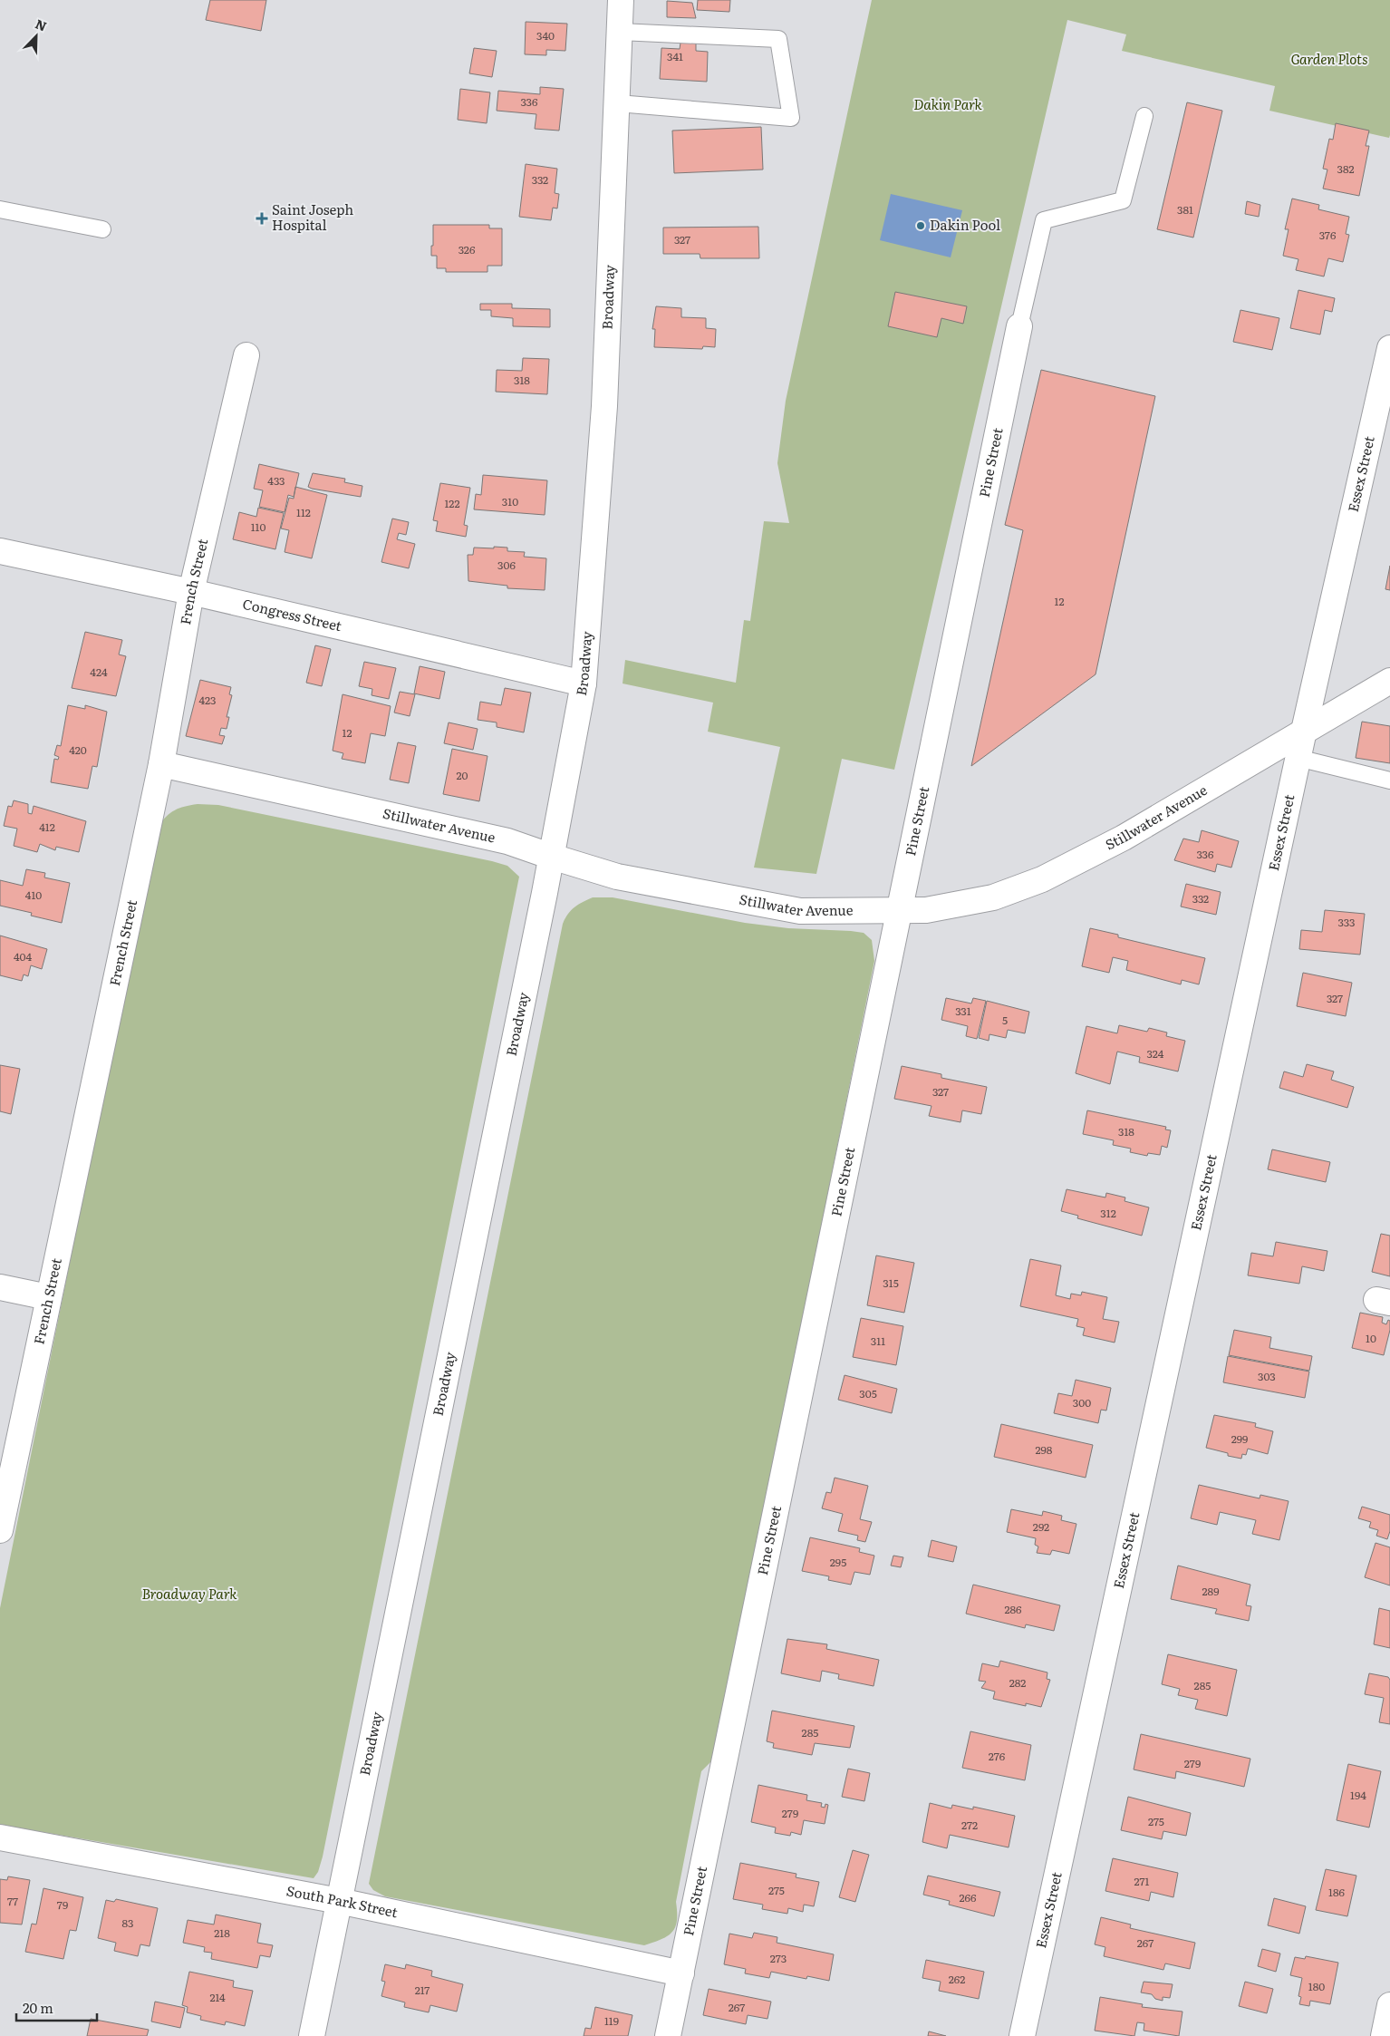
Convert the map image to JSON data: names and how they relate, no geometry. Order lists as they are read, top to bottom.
{
  "streets": {
    "street": [
      "Broadway",
      "Pine Street",
      "Essex Street",
      "French Street",
      "Congress Street",
      "Stillwater Avenue",
      "South Park Street"
    ]
  },
  "crossings": [
    ["Broadway", "Congress Street"],
    ["Broadway", "Stillwater Avenue"],
    ["Broadway", "South Park Street"],
    ["Pine Street", "Stillwater Avenue"],
    ["Pine Street", "South Park Street"],
    ["Essex Street", "Stillwater Avenue"],
    ["French Street", "Congress Street"],
    ["French Street", "Stillwater Avenue"]
  ],
  "parks": ["Garden Plots", "Dakin Park", "Broadway Park"],
  "places": {
    "health": ["Saint Joseph Hospital"],
    "other": ["Dakin Pool"]
  },
  "house_numbers": [
    "340",
    "341",
    "336",
    "382",
    "332",
    "381",
    "376",
    "327",
    "326",
    "318",
    "433",
    "310",
    "122",
    "112",
    "110",
    "306",
    "12",
    "424",
    "423",
    "12",
    "420",
    "20",
    "412",
    "336",
    "410",
    "332",
    "333",
    "404",
    "327",
    "331",
    "5",
    "324",
    "327",
    "318",
    "312",
    "315",
    "10",
    "311",
    "303",
    "305",
    "300",
    "299",
    "298",
    "292",
    "295",
    "289",
    "286",
    "282",
    "285",
    "285",
    "276",
    "279",
    "194",
    "279",
    "275",
    "272",
    "271",
    "275",
    "186",
    "266",
    "77",
    "79",
    "83",
    "218",
    "267",
    "273",
    "262",
    "180",
    "217",
    "214",
    "267",
    "119"
  ],
  "scale_bar": "20 m",
  "north": "top right"
}
